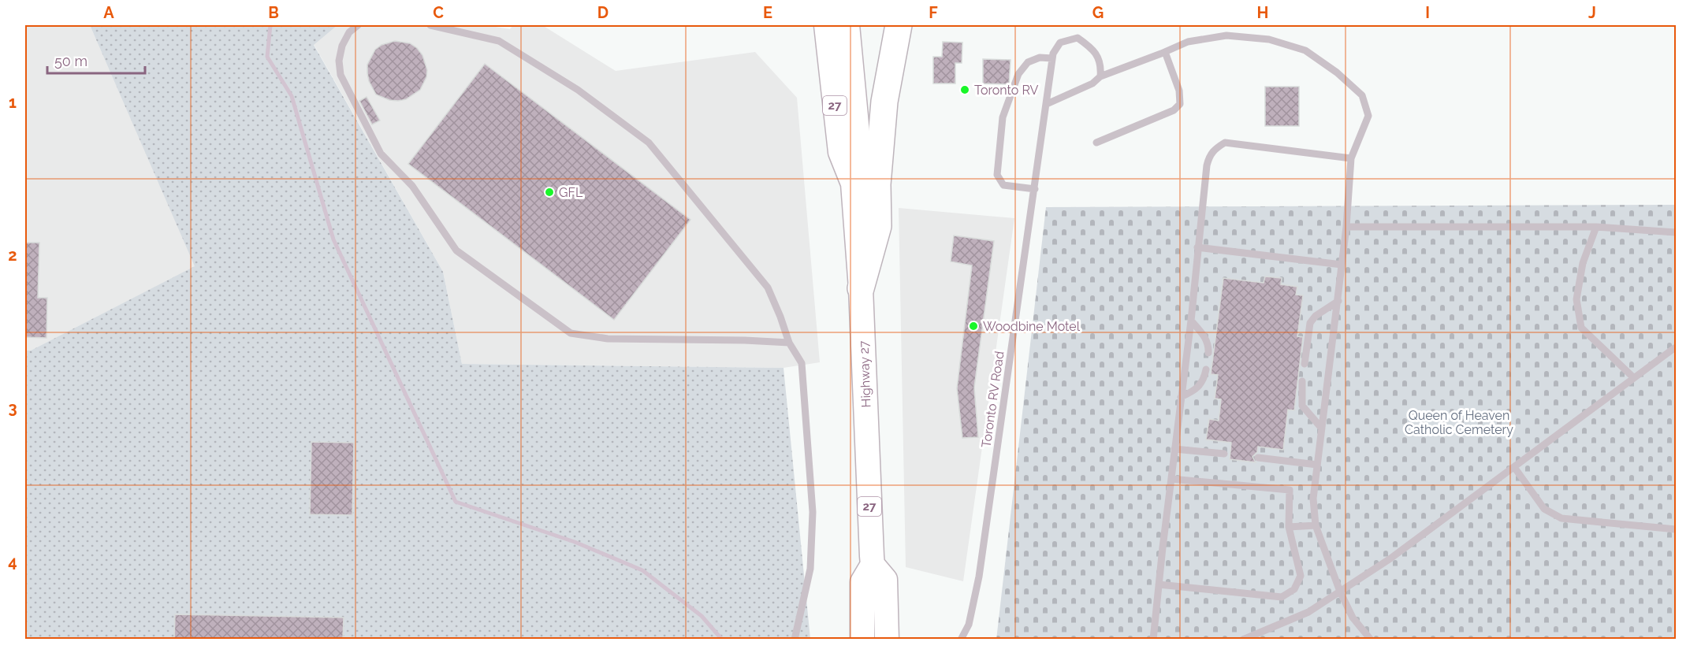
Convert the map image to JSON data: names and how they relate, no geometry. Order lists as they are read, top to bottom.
{
  "streets": {
    "main road": ["27", "Highway 27"],
    "lane": ["Toronto RV Road"]
  },
  "parks": ["Queen of Heaven Catholic Cemetery"],
  "places": ["Toronto RV", "GFL", "Woodbine Motel"],
  "scale_bar": "50 m",
  "grid": {
    "columns": [
      "A",
      "B",
      "C",
      "D",
      "E",
      "F",
      "G",
      "H",
      "I",
      "J"
    ],
    "rows": [
      "1",
      "2",
      "3",
      "4"
    ]
  }
}
